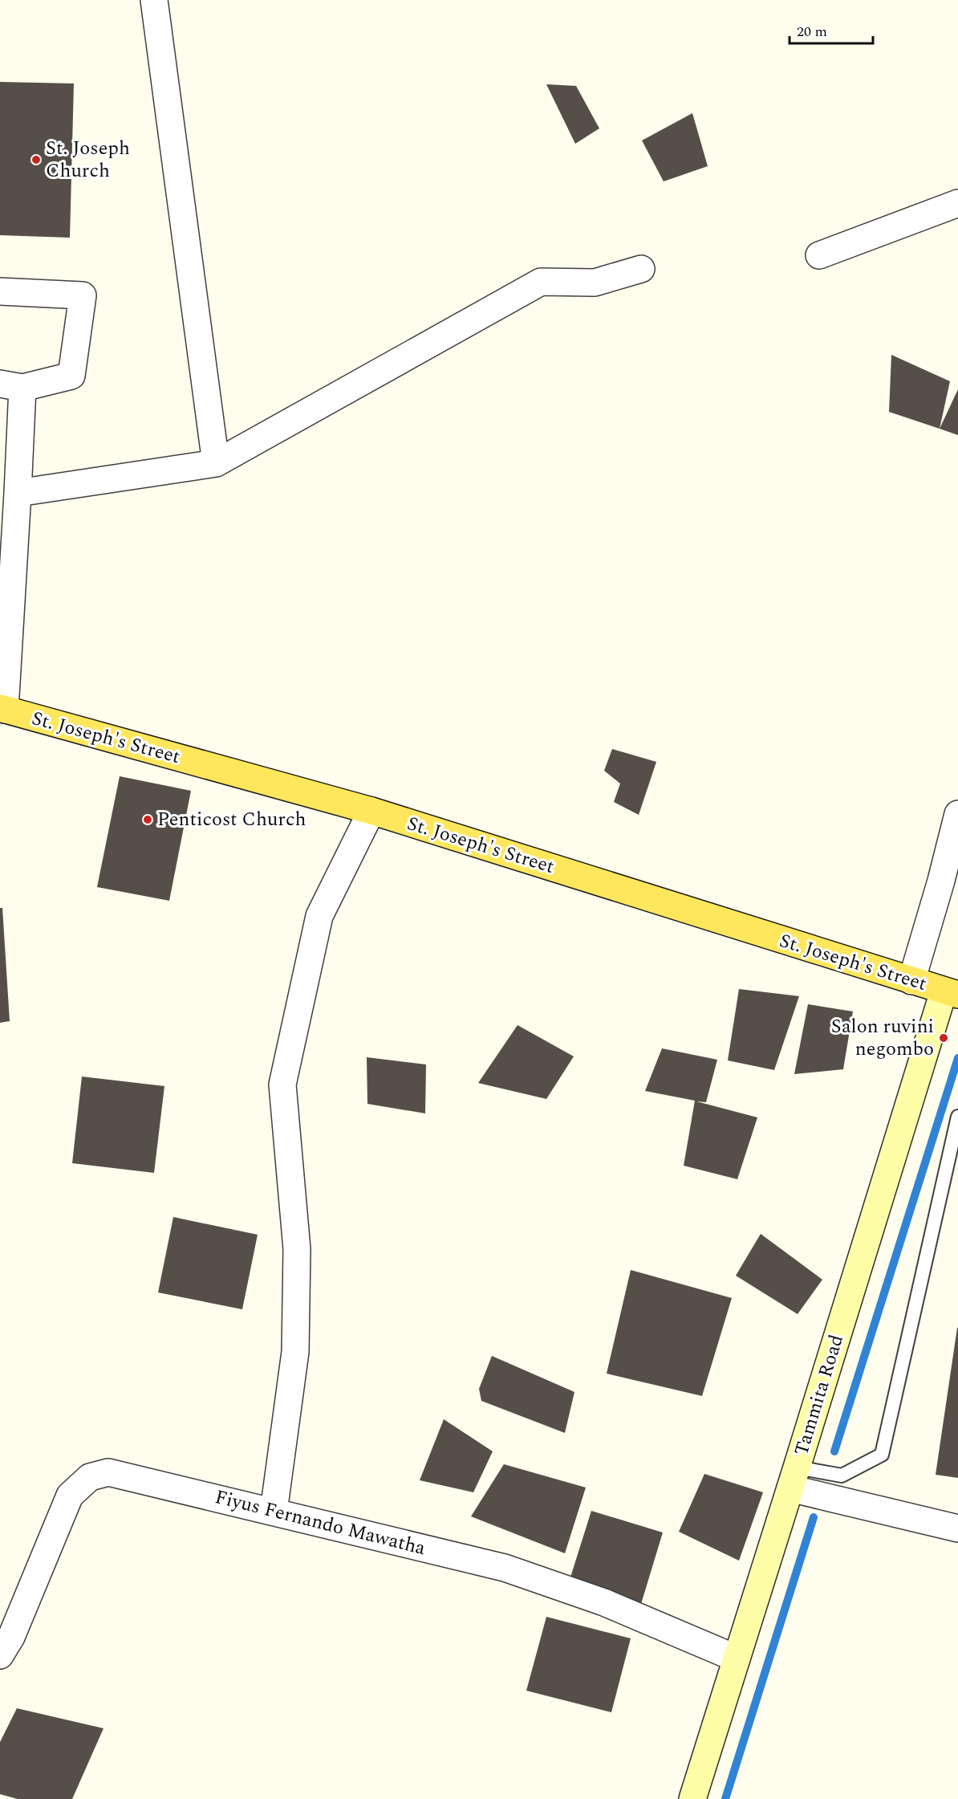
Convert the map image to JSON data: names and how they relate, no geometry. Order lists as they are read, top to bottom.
{
  "streets": {
    "main road": ["St. Joseph's Street"],
    "street": ["Tammita Road", "Fiyus Fernando Mawatha"]
  },
  "crossings": [
    ["St. Joseph's Street", "Tammita Road"],
    ["Tammita Road", "Fiyus Fernando Mawatha"]
  ],
  "places": ["St. Joseph Church", "Penticost Church", "Salon ruvini negombo"],
  "scale_bar": "20 m"
}
